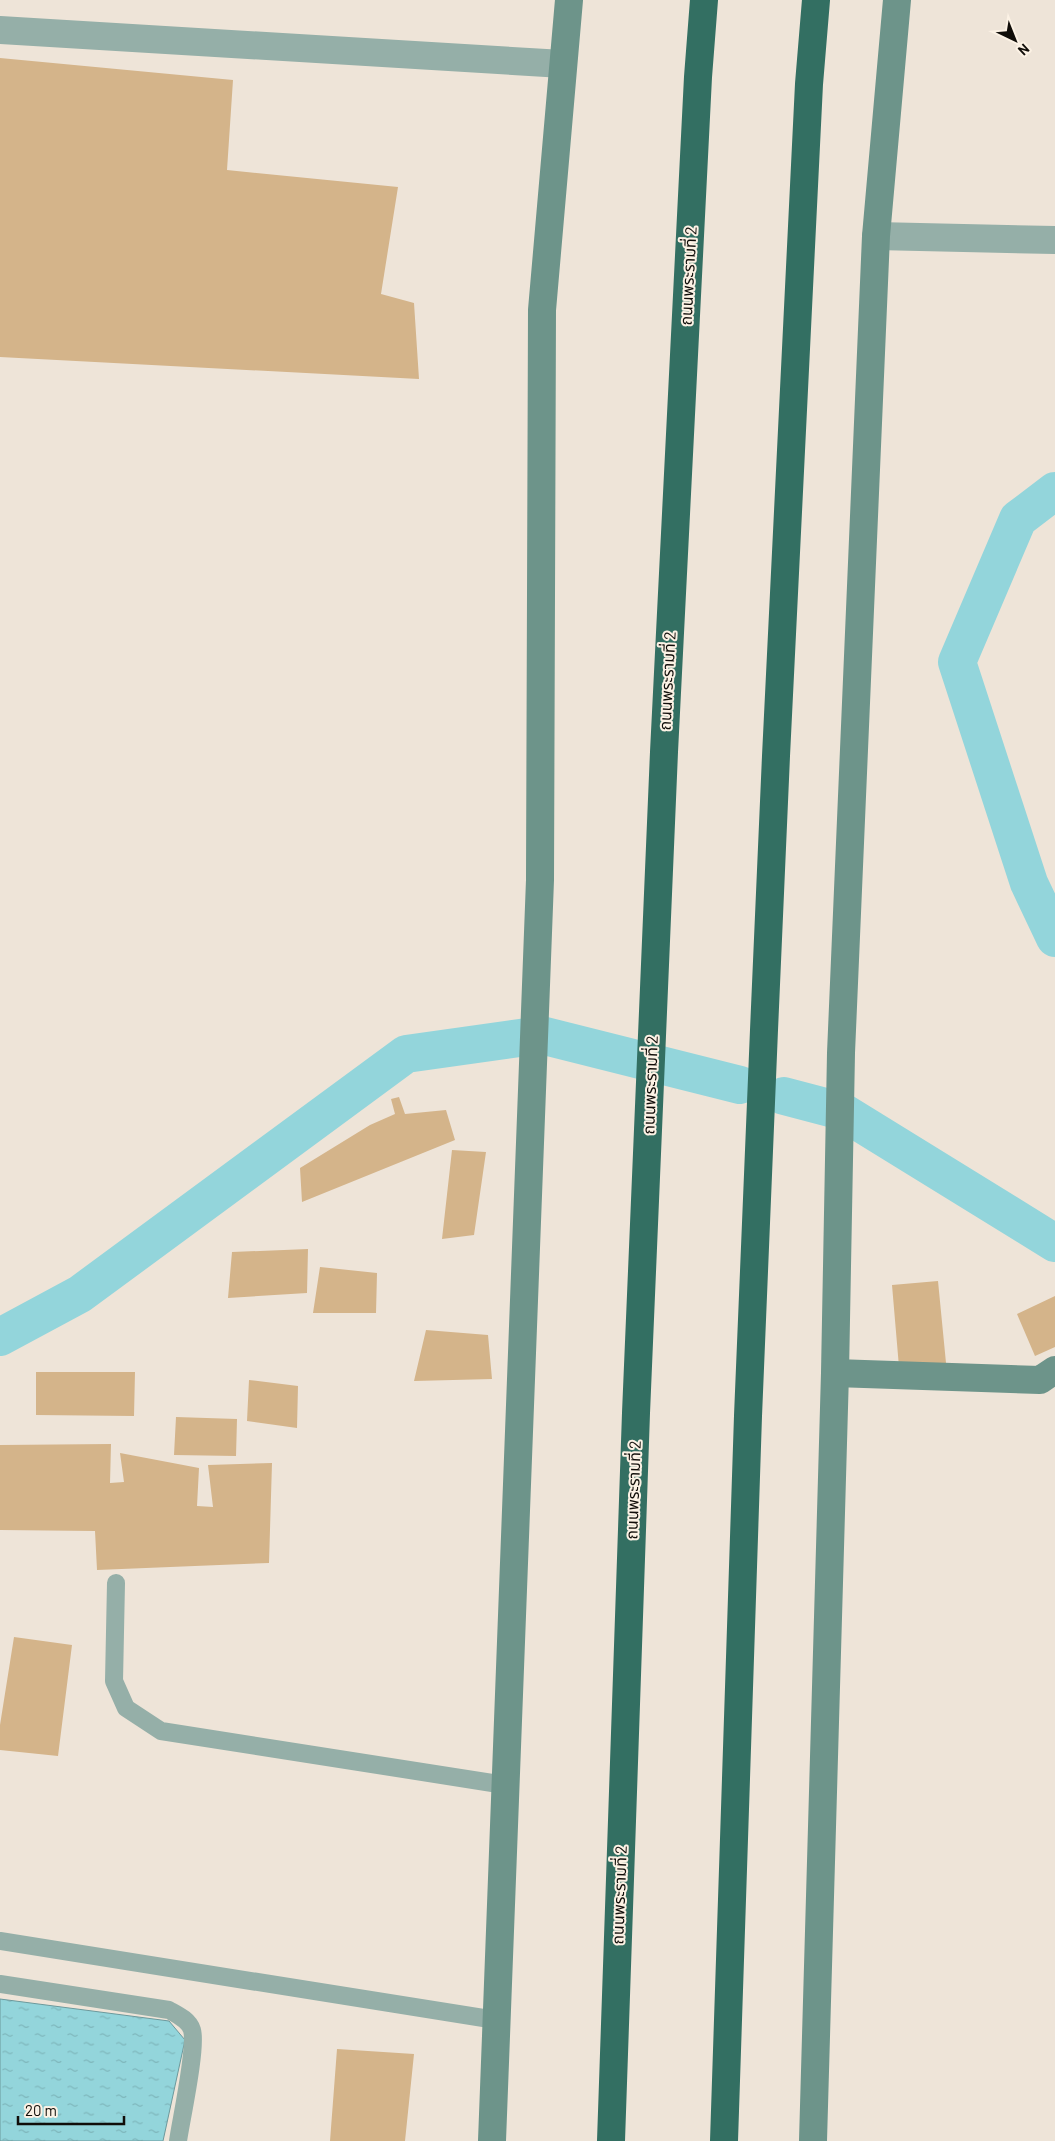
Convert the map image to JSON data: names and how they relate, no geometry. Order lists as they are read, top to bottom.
{
  "streets": {
    "highway": ["ถนนพระรามที่ 2"]
  },
  "scale_bar": "20 m",
  "north": "bottom right"
}
